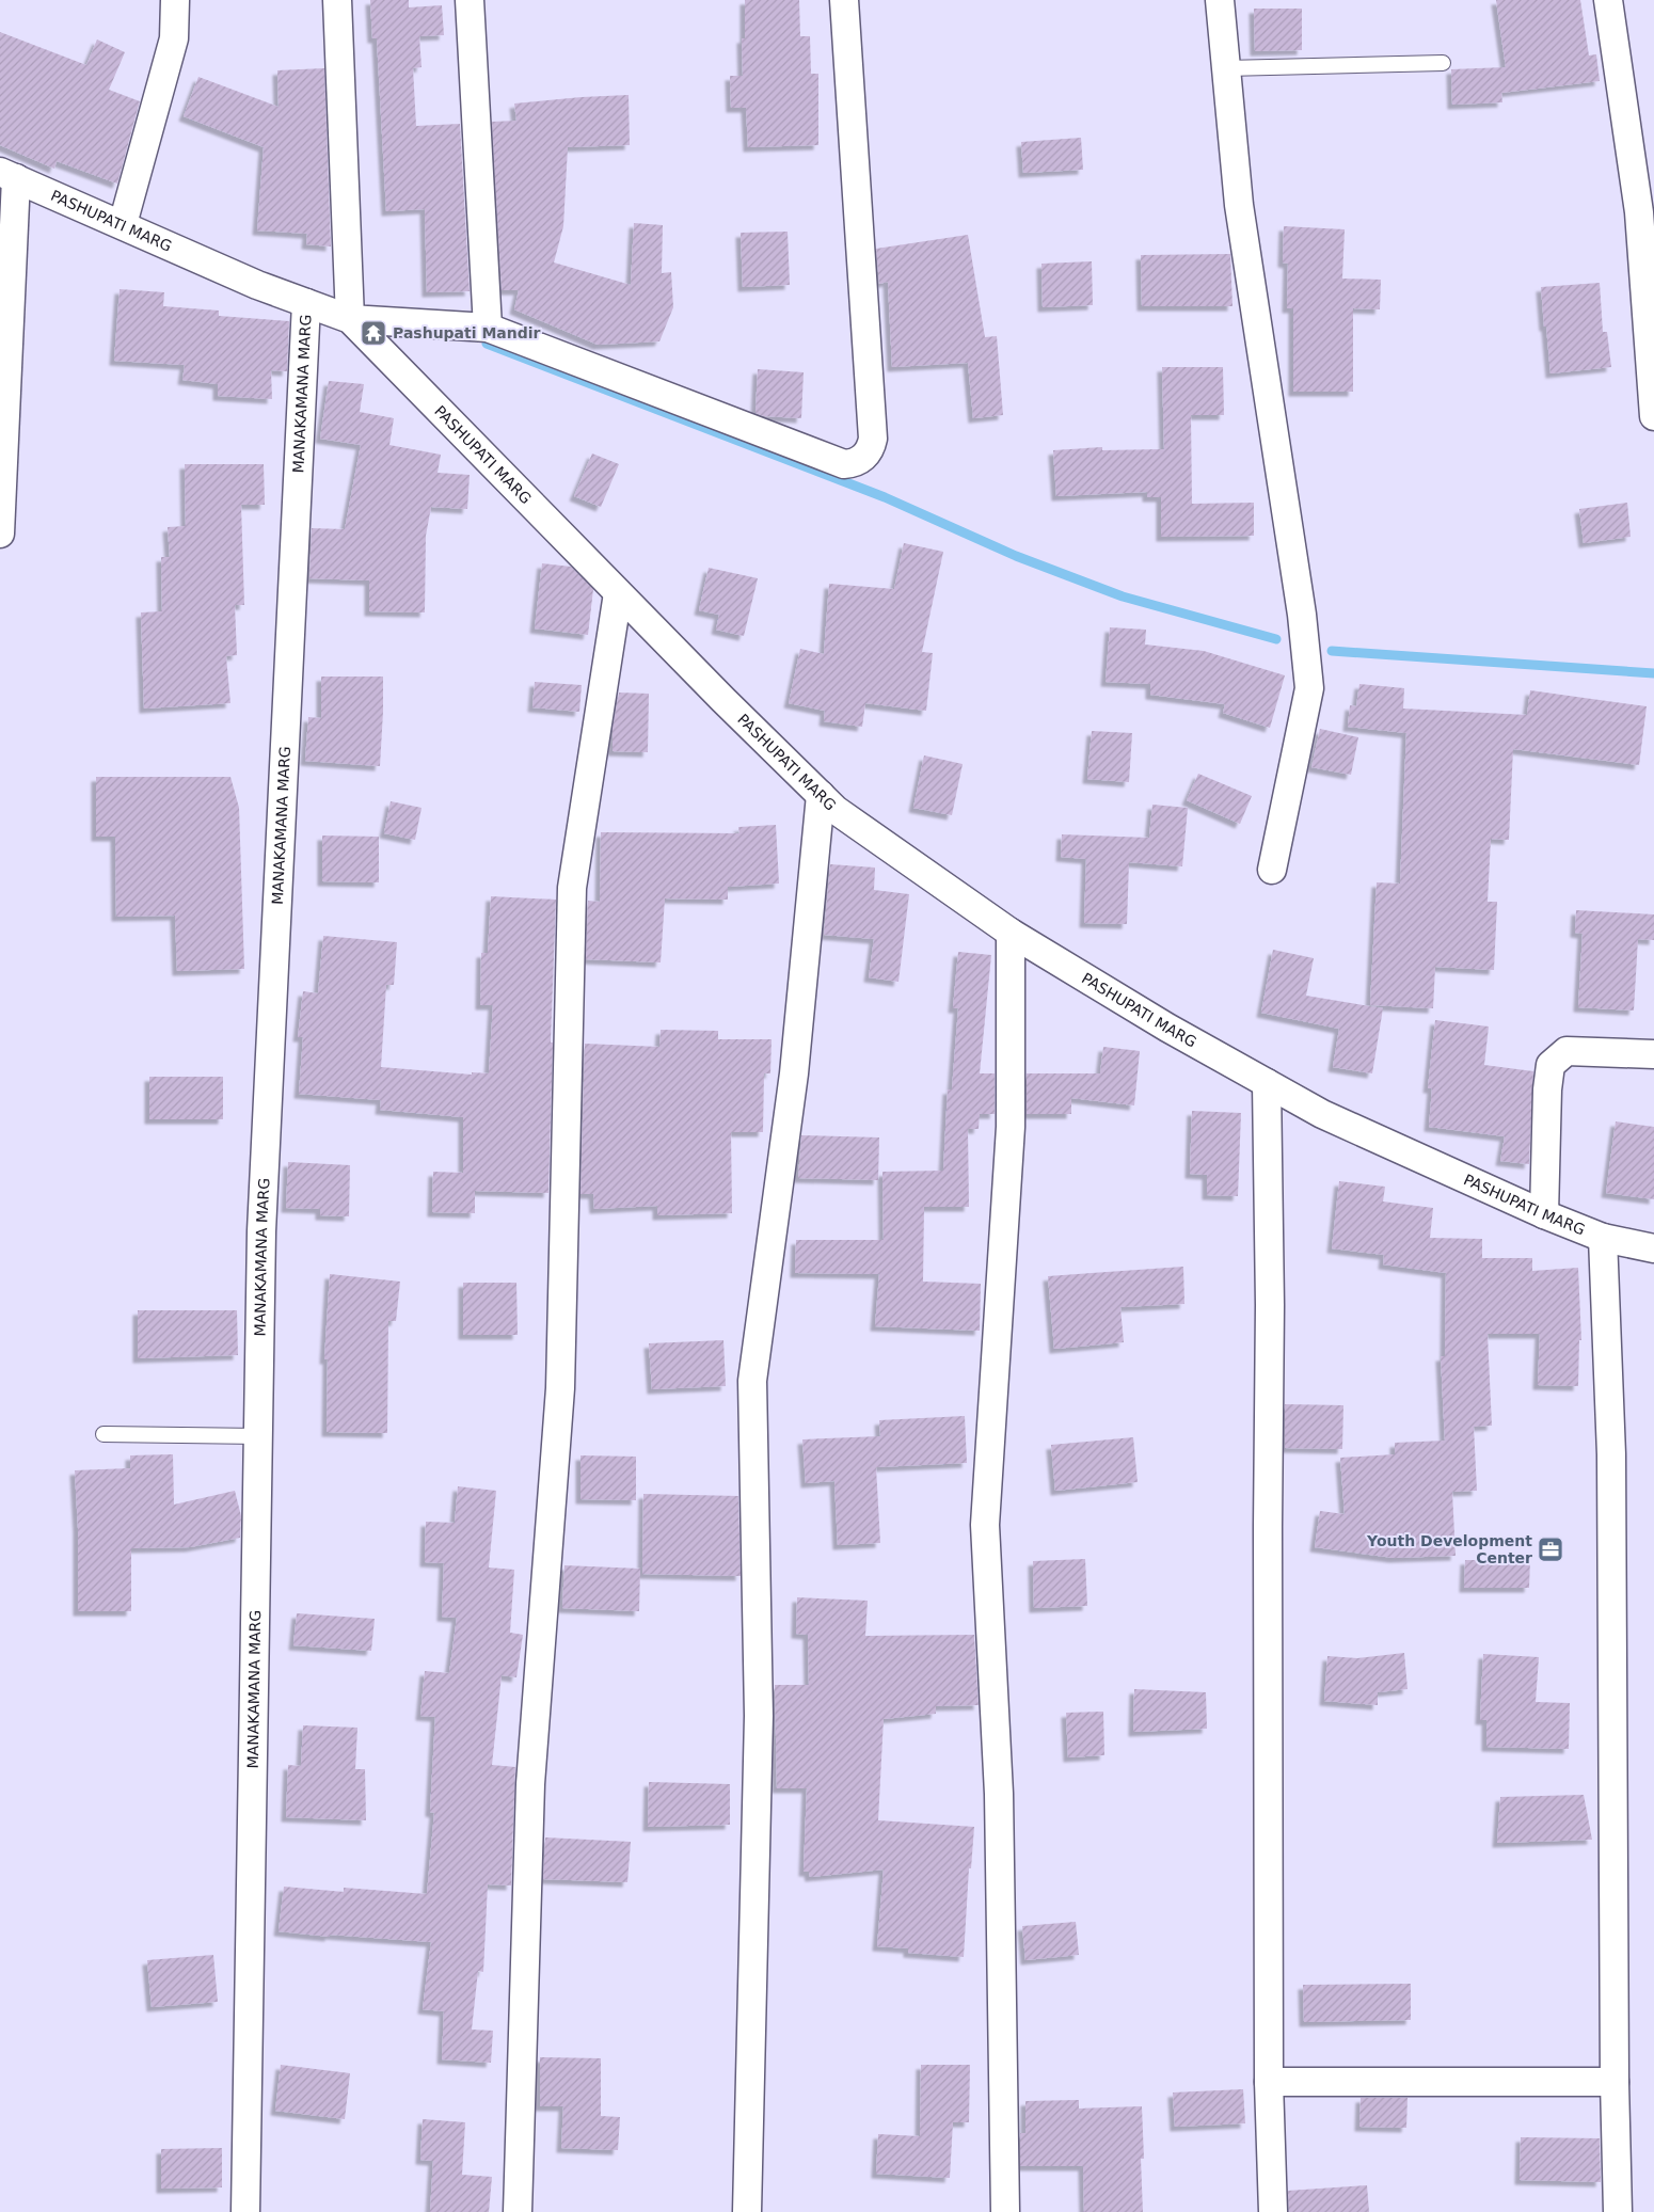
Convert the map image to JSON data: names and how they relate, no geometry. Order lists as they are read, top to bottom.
{
  "streets": {
    "street": ["PASHUPATI MARG", "MANAKAMANA MARG"]
  },
  "crossings": [
    ["PASHUPATI MARG", "MANAKAMANA MARG"]
  ],
  "places": {
    "temple": ["Pashupati Mandir"],
    "office": ["Youth Development Center"]
  }
}
